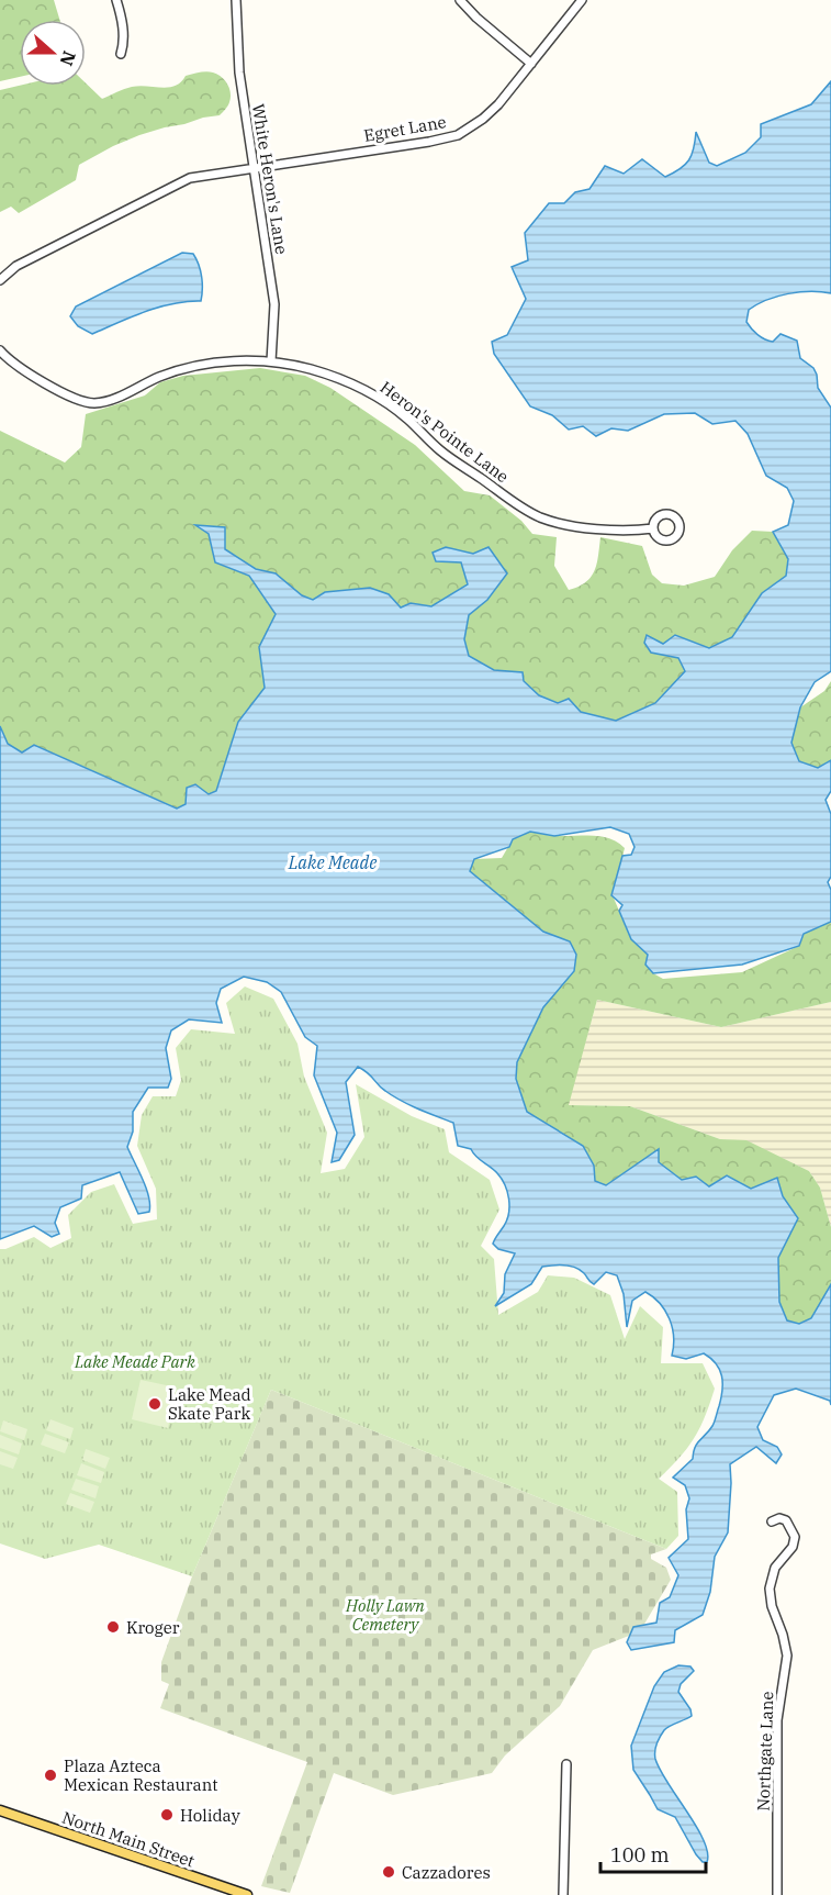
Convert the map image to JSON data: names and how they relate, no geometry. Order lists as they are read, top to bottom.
{
  "streets": {
    "main road": ["North Main Street"],
    "street": [
      "Egret Lane",
      "White Heron's Lane",
      "Heron's Pointe Lane",
      "Northgate Lane"
    ]
  },
  "crossings": [
    ["Egret Lane", "White Heron's Lane"],
    ["White Heron's Lane", "Heron's Pointe Lane"]
  ],
  "water": ["Lake Meade"],
  "parks": ["Lake Meade Park", "Holly Lawn Cemetery"],
  "places": [
    "Lake Mead Skate Park",
    "Kroger",
    "Plaza Azteca Mexican Restaurant",
    "Holiday",
    "Cazzadores"
  ],
  "scale_bar": "100 m",
  "north": "right"
}
